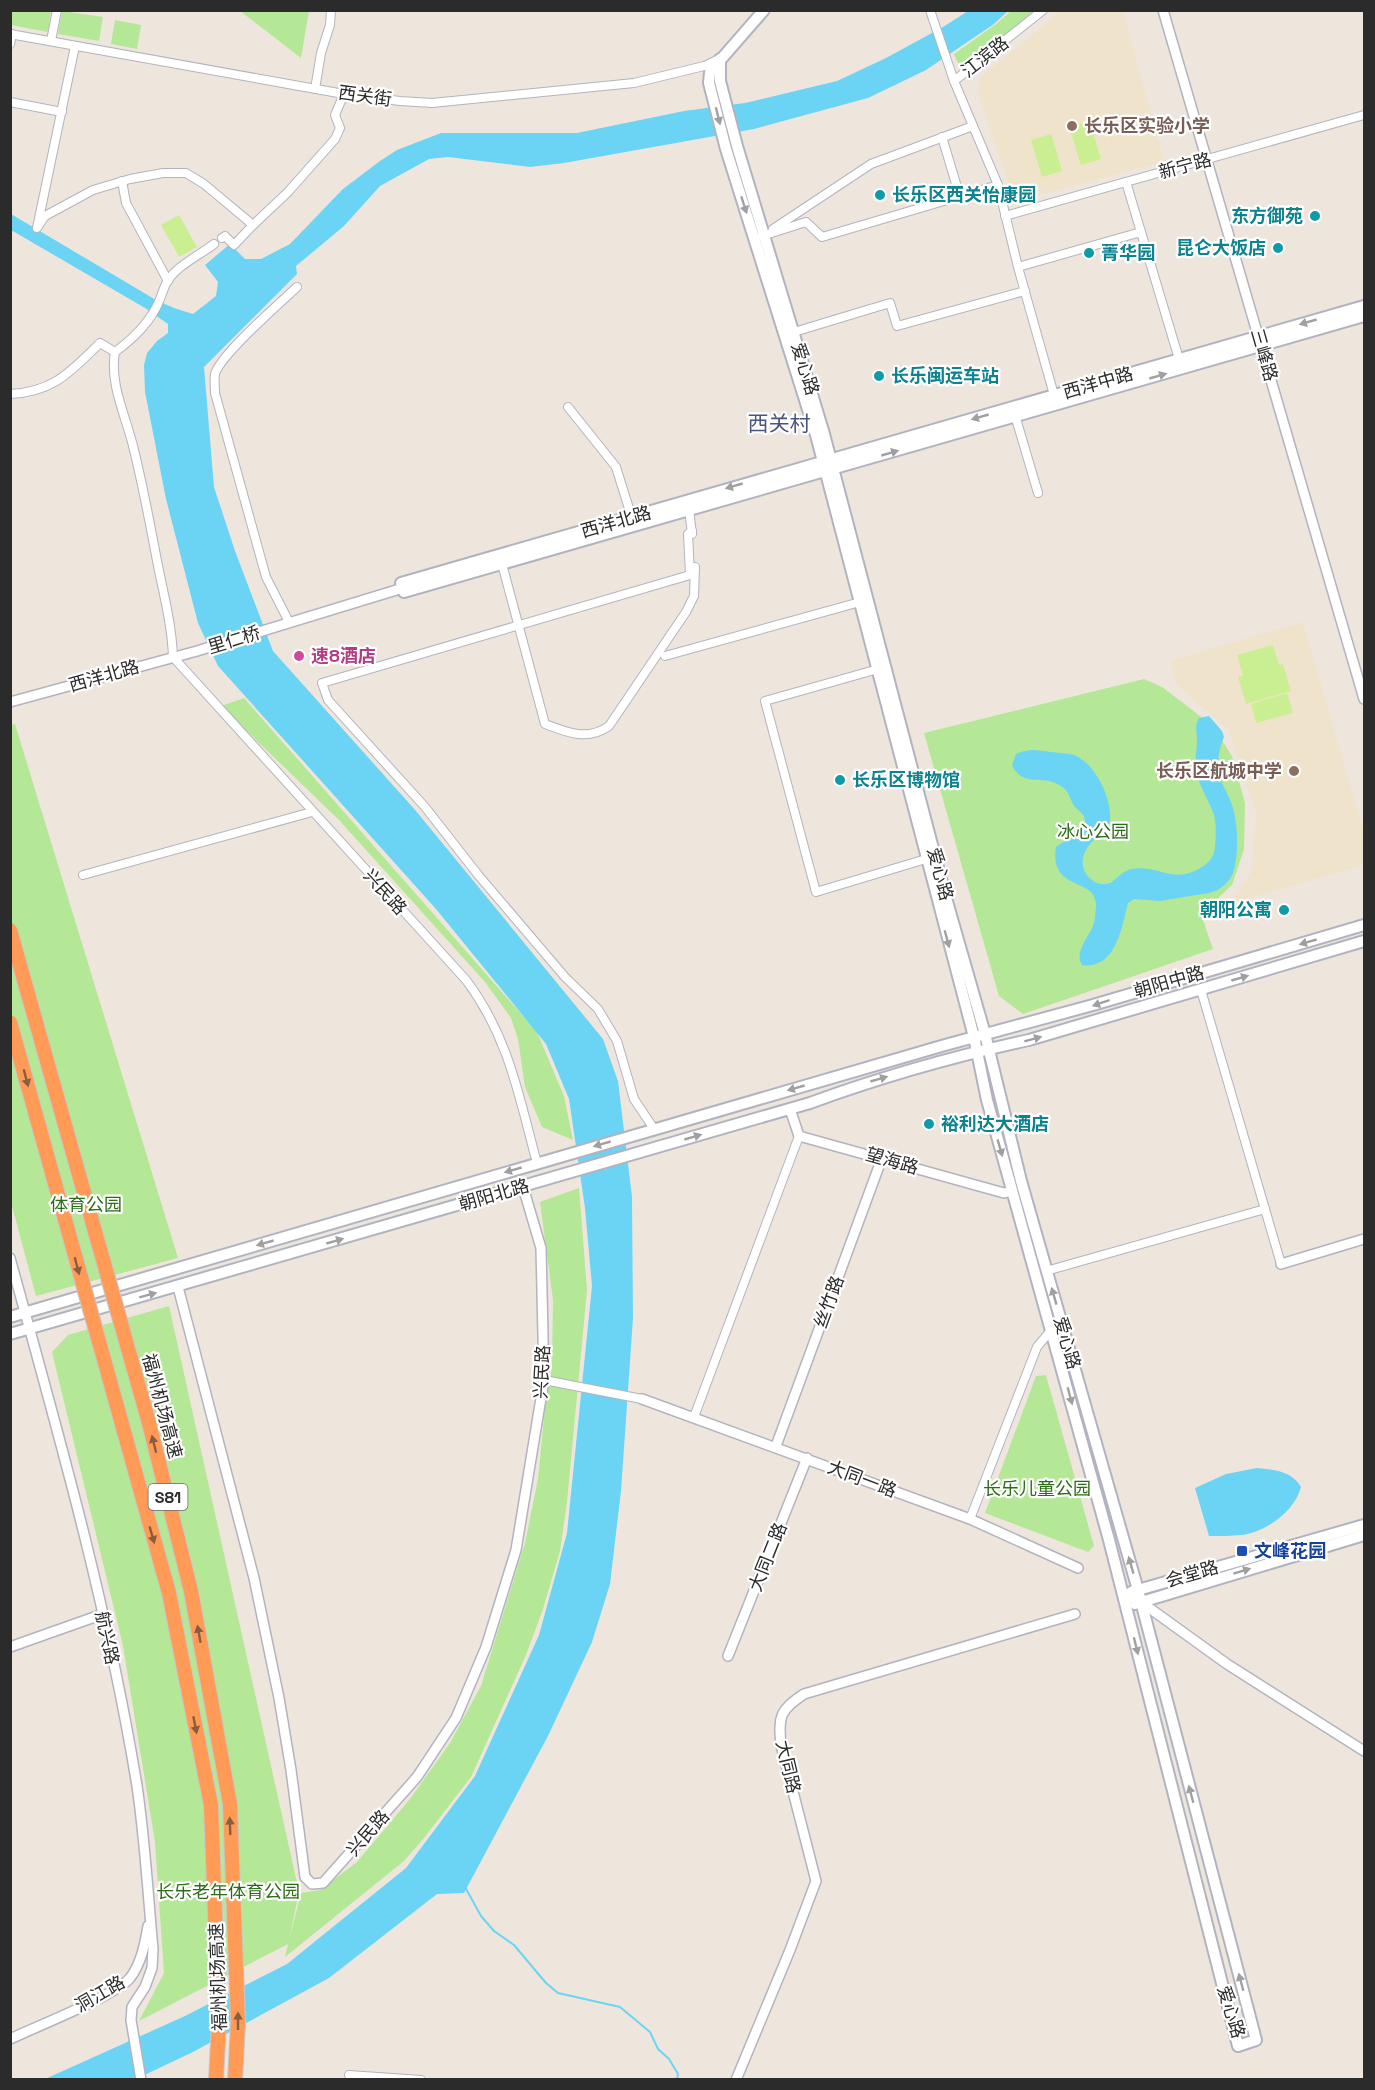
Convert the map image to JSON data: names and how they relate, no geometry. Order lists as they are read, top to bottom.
{
  "streets": {
    "highway": ["福州机场高速", "S81"],
    "main road": [
      "爱心路",
      "西洋中路",
      "西洋北路",
      "朝阳中路",
      "朝阳北路",
      "会堂路"
    ],
    "street": [
      "江滨路",
      "西关街",
      "新宁路",
      "三峰路",
      "里仁桥",
      "兴民路",
      "望海路",
      "丝竹路",
      "大同一路",
      "大同二路",
      "航兴路",
      "大同路",
      "洞江路"
    ]
  },
  "crossings": [
    ["西关街", "爱心路"],
    ["新宁路", "三峰路"],
    ["三峰路", "西洋中路"],
    ["爱心路", "西洋中路"],
    ["爱心路", "西洋北路"],
    ["爱心路", "朝阳中路"],
    ["爱心路", "望海路"],
    ["爱心路", "朝阳北路"],
    ["爱心路", "会堂路"],
    ["西洋中路", "西洋北路"],
    ["西洋北路", "里仁桥"],
    ["西洋北路", "兴民路"],
    ["兴民路", "朝阳北路"],
    ["朝阳中路", "朝阳北路"],
    ["望海路", "丝竹路"],
    ["朝阳北路", "航兴路"],
    ["丝竹路", "大同一路"],
    ["大同一路", "大同二路"],
    ["航兴路", "洞江路"]
  ],
  "districts": ["西关村"],
  "parks": [
    "冰心公园",
    "体育公园",
    "长乐儿童公园",
    "长乐老年体育公园"
  ],
  "places": {
    "other": [
      "长乐区实验小学",
      "长乐区西关怡康园",
      "东方御苑",
      "昆仑大饭店",
      "菁华园",
      "长乐闽运车站",
      "速8酒店",
      "长乐区航城中学",
      "长乐区博物馆",
      "朝阳公寓",
      "裕利达大酒店"
    ],
    "transit": ["文峰花园"]
  }
}
